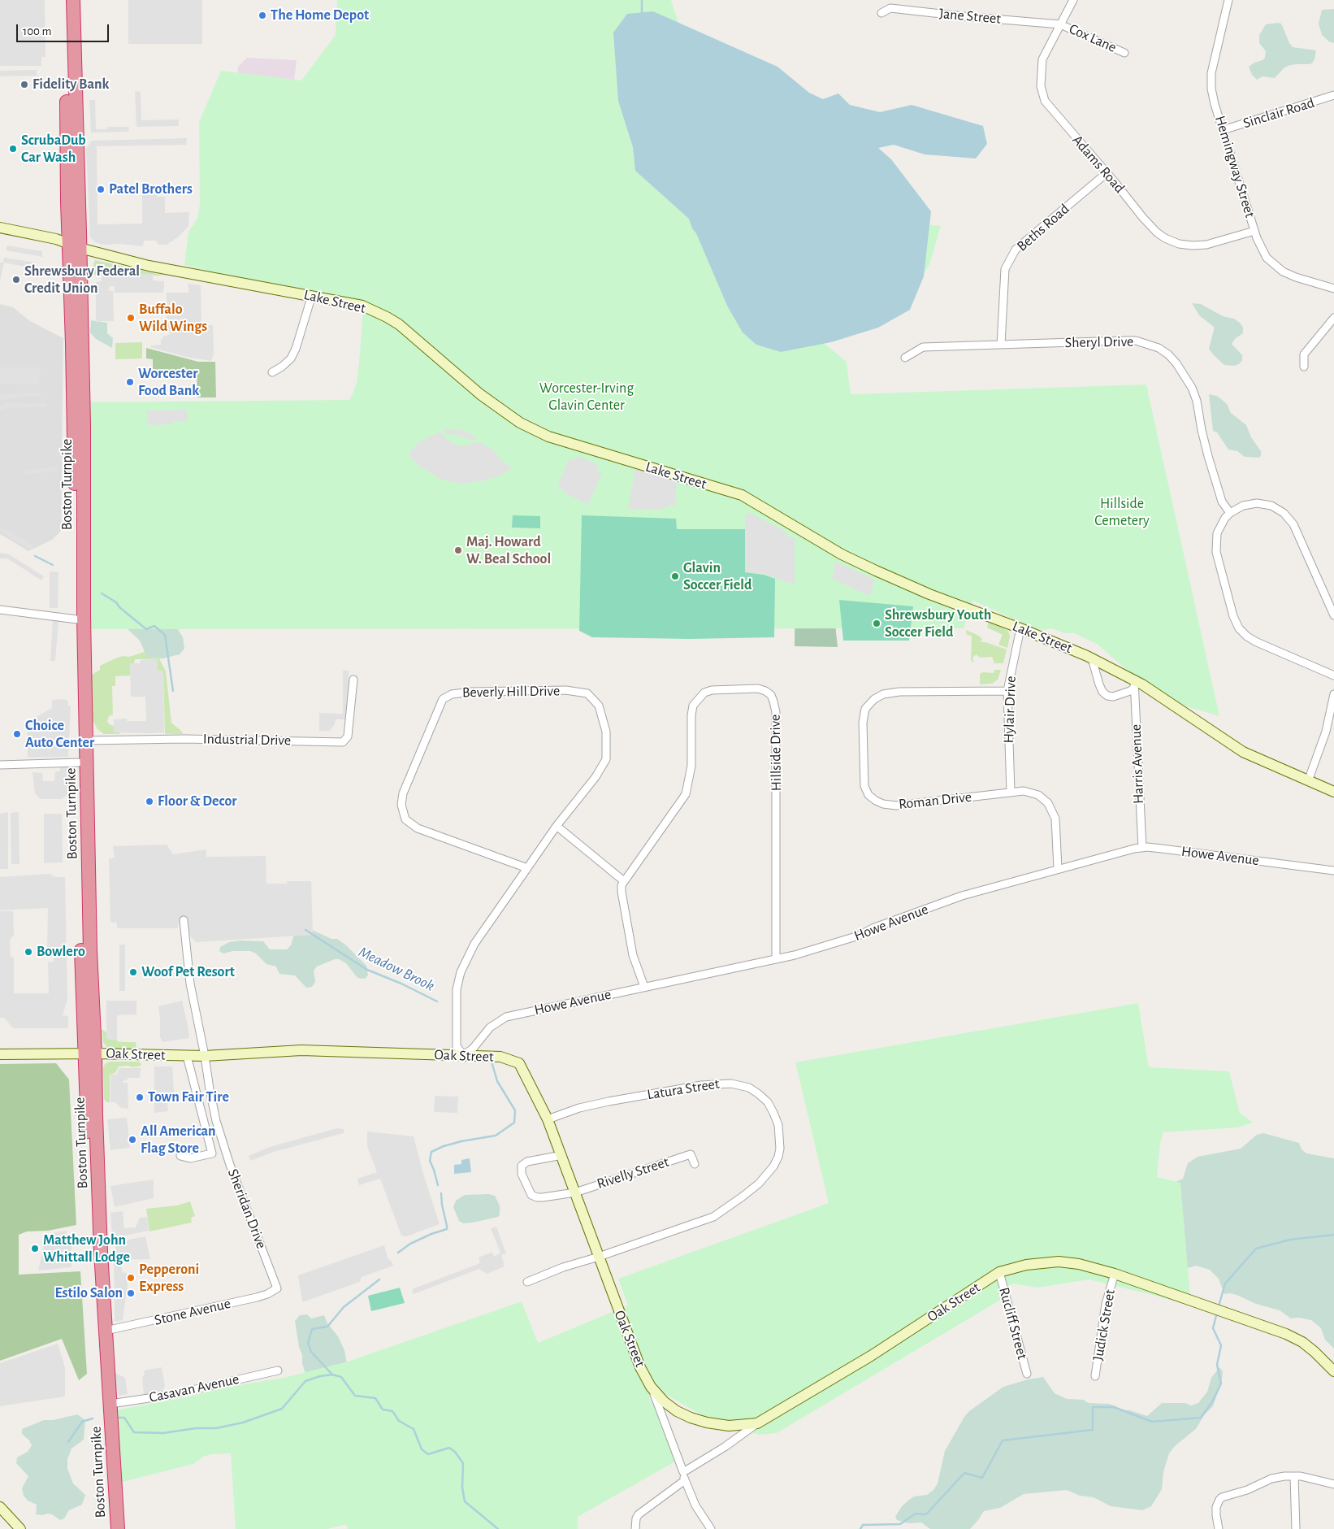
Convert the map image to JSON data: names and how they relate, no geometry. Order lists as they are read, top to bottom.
{
  "streets": {
    "highway": ["Boston Turnpike"],
    "street": [
      "Jane Street",
      "Cox Lane",
      "Sinclair Road",
      "Adams Road",
      "Hemingway Street",
      "Beths Road",
      "Lake Street",
      "Sheryl Drive",
      "Beverly Hill Drive",
      "Hylair Drive",
      "Industrial Drive",
      "Hillside Drive",
      "Harris Avenue",
      "Roman Drive",
      "Howe Avenue",
      "Oak Street",
      "Latura Street",
      "Rivelly Street",
      "Sheridan Drive",
      "Stone Avenue",
      "Rucliff Street",
      "Judick Street",
      "Casavan Avenue"
    ]
  },
  "crossings": [
    ["Jane Street", "Cox Lane"],
    ["Jane Street", "Adams Road"],
    ["Cox Lane", "Adams Road"],
    ["Sinclair Road", "Hemingway Street"],
    ["Adams Road", "Hemingway Street"],
    ["Adams Road", "Beths Road"],
    ["Beths Road", "Sheryl Drive"],
    ["Lake Street", "Boston Turnpike"],
    ["Lake Street", "Hylair Drive"],
    ["Lake Street", "Harris Avenue"],
    ["Boston Turnpike", "Industrial Drive"],
    ["Boston Turnpike", "Oak Street"],
    ["Boston Turnpike", "Stone Avenue"],
    ["Boston Turnpike", "Casavan Avenue"],
    ["Beverly Hill Drive", "Howe Avenue"],
    ["Beverly Hill Drive", "Oak Street"],
    ["Hylair Drive", "Roman Drive"],
    ["Hillside Drive", "Howe Avenue"],
    ["Harris Avenue", "Howe Avenue"],
    ["Roman Drive", "Howe Avenue"],
    ["Howe Avenue", "Oak Street"],
    ["Oak Street", "Latura Street"],
    ["Oak Street", "Rivelly Street"],
    ["Oak Street", "Sheridan Drive"],
    ["Oak Street", "Rucliff Street"],
    ["Oak Street", "Judick Street"],
    ["Sheridan Drive", "Stone Avenue"]
  ],
  "water": ["Meadow Brook"],
  "parks": ["Worcester-Irving Glavin Center", "Hillside Cemetery"],
  "places": [
    "The Home Depot",
    "Fidelity Bank",
    "ScrubaDub Car Wash",
    "Patel Brothers",
    "Shrewsbury Federal Credit Union",
    "Buffalo Wild Wings",
    "Worcester Food Bank",
    "Maj. Howard W. Beal School",
    "Glavin Soccer Field",
    "Shrewsbury Youth Soccer Field",
    "Choice Auto Center",
    "Floor & Decor",
    "Bowlero",
    "Woof Pet Resort",
    "Town Fair Tire",
    "All American Flag Store",
    "Matthew John Whittall Lodge",
    "Pepperoni Express",
    "Estilo Salon"
  ],
  "scale_bar": "100 m"
}
